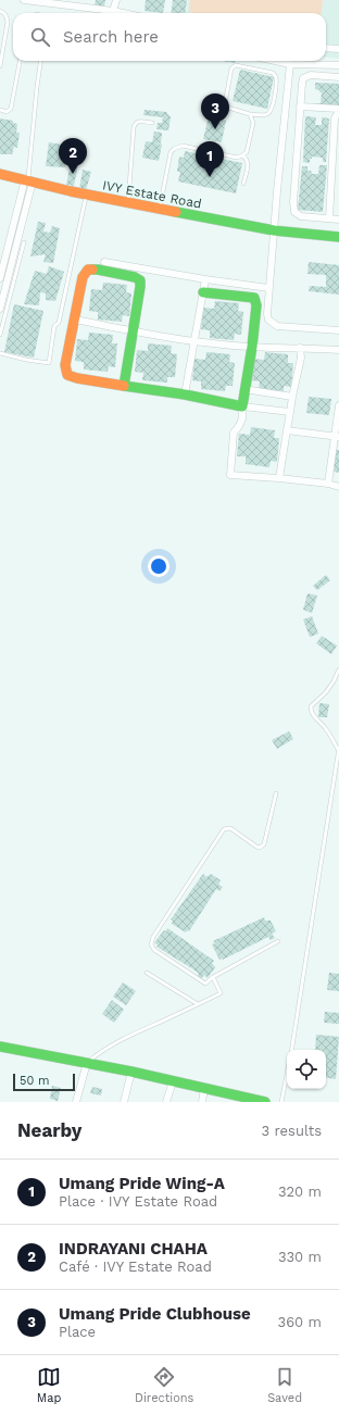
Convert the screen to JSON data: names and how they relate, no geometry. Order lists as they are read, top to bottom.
{
  "streets": {
    "street": ["IVY Estate Road"]
  },
  "scale_bar": "50 m",
  "page": {
    "search": "Search here",
    "pins": ["3", "2", "1"],
    "scale": "50 m",
    "heading": ["Nearby", "3 results"],
    "list": [
      {
        "mark": "1",
        "name": "Umang Pride Wing-A",
        "note": "Place · IVY Estate Road",
        "value": "320 m"
      },
      {
        "mark": "2",
        "name": "INDRAYANI CHAHA",
        "note": "Café · IVY Estate Road",
        "value": "330 m"
      },
      {
        "mark": "3",
        "name": "Umang Pride Clubhouse",
        "note": "Place",
        "value": "360 m"
      }
    ],
    "nav": ["Map", "Directions", "Saved"]
  }
}
